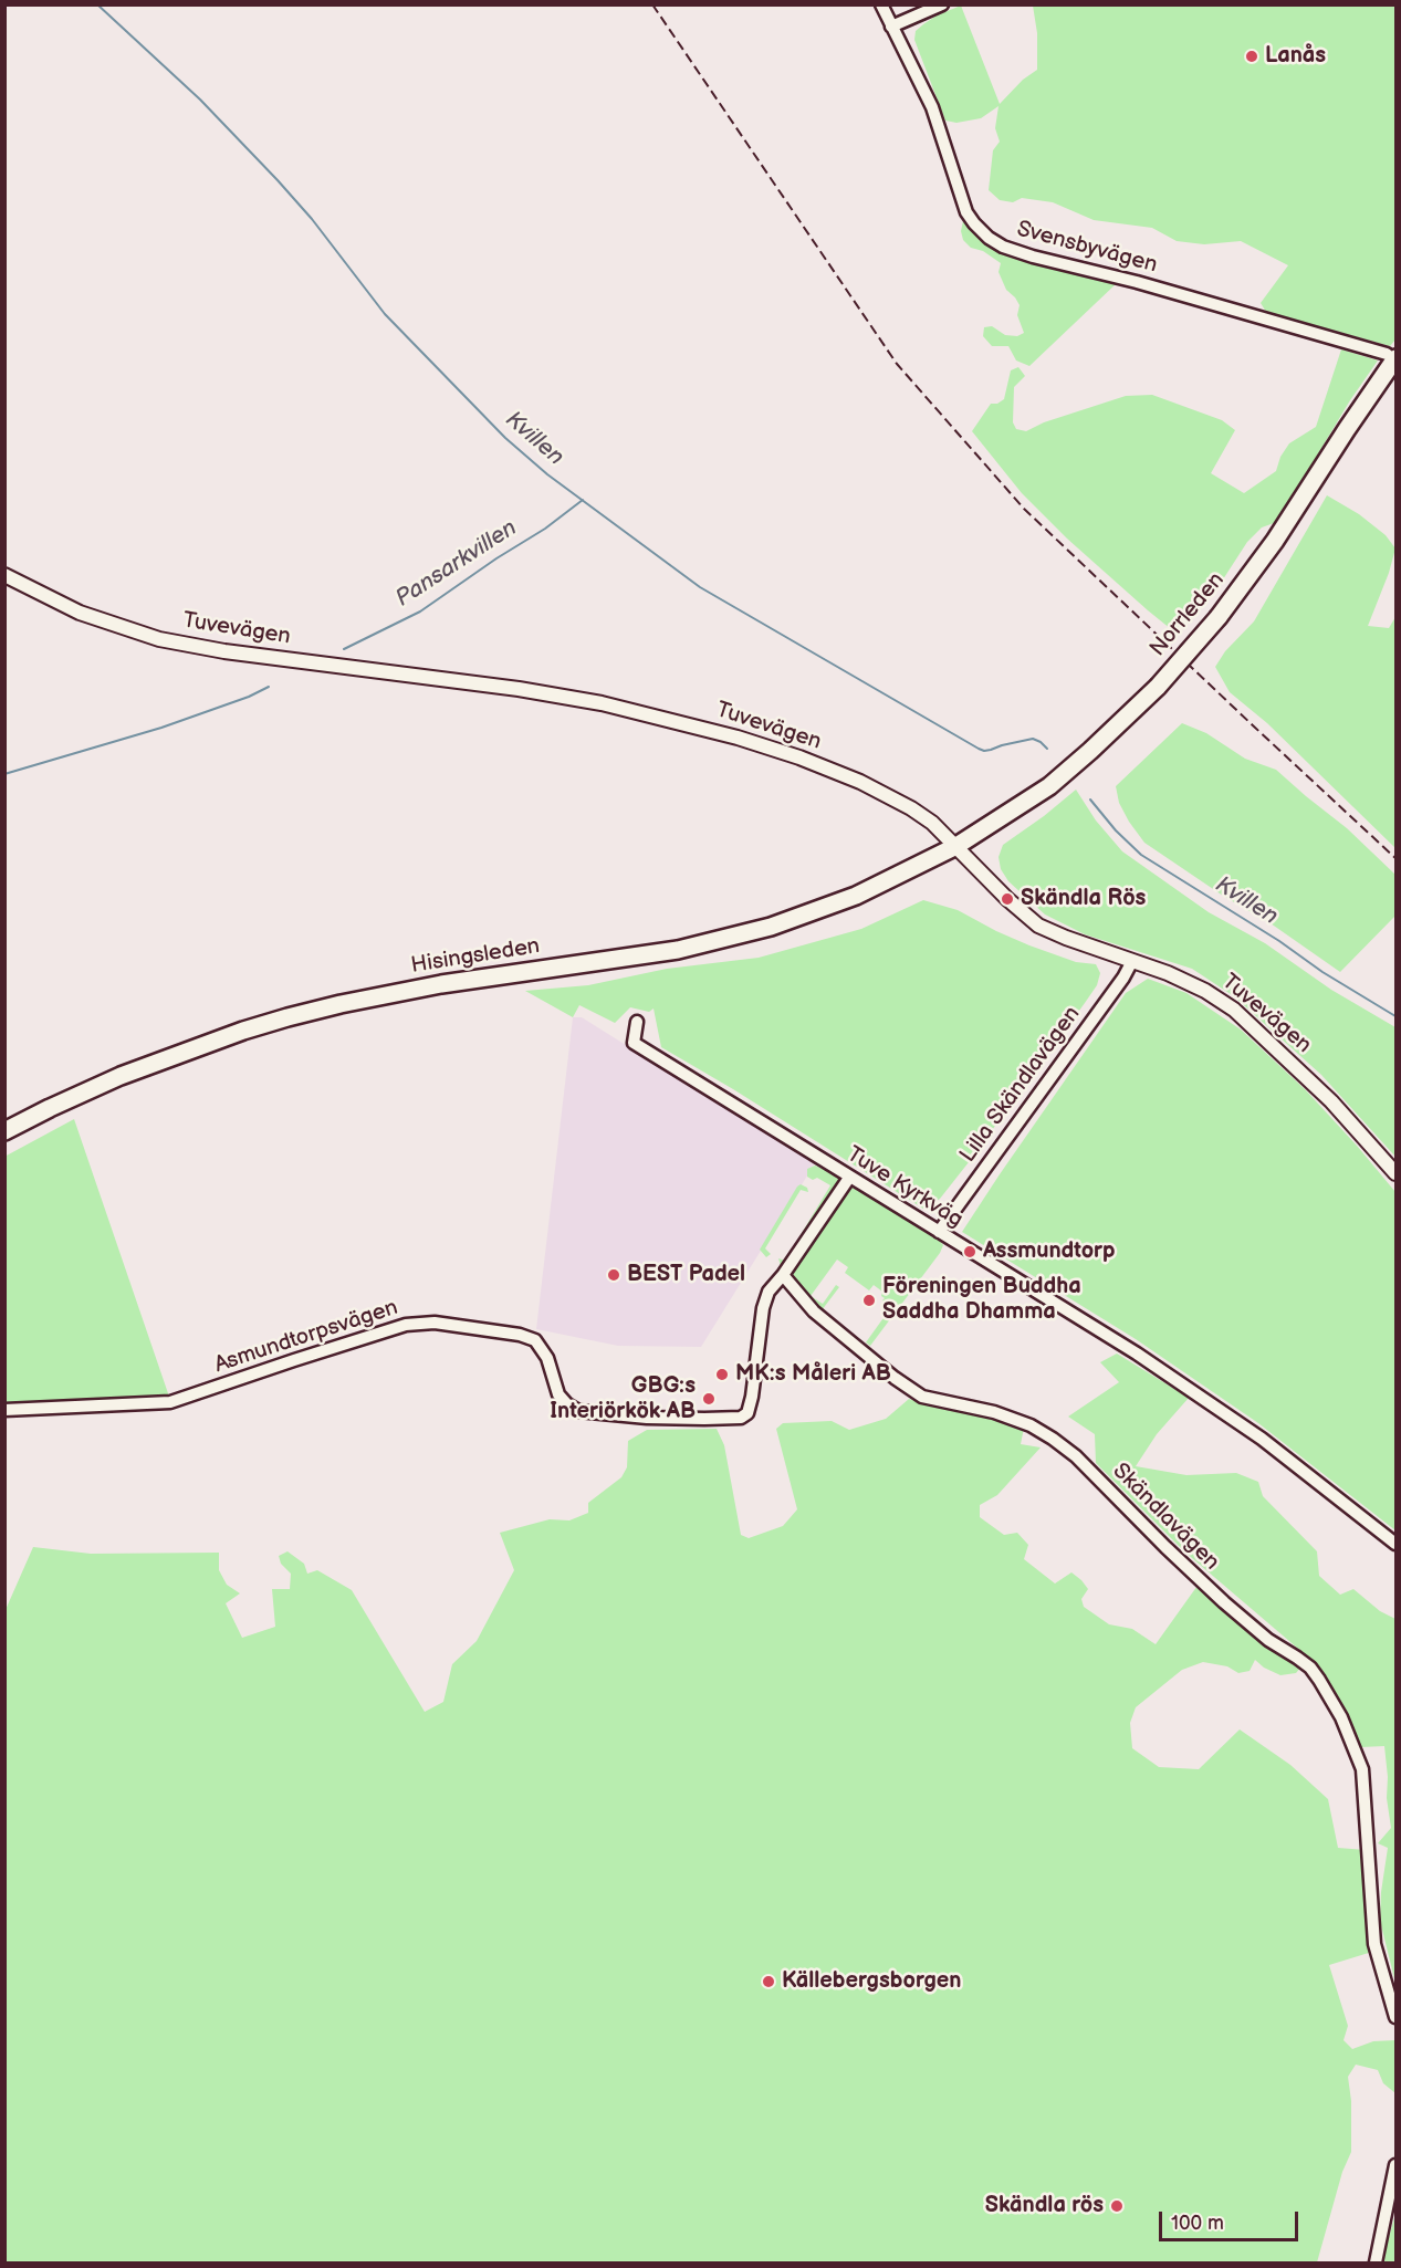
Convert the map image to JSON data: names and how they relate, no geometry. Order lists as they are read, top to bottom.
{
  "streets": {
    "highway": ["Norrleden", "Hisingsleden"],
    "main road": ["Tuvevägen"],
    "street": [
      "Svensbyvägen",
      "Lilla Skändlavägen",
      "Tuve Kyrkväg",
      "Asmundtorpsvägen",
      "Skändlavägen"
    ]
  },
  "crossings": [
    ["Svensbyvägen", "Norrleden"],
    ["Norrleden", "Tuvevägen"],
    ["Norrleden", "Hisingsleden"],
    ["Tuvevägen", "Hisingsleden"],
    ["Tuvevägen", "Lilla Skändlavägen"],
    ["Lilla Skändlavägen", "Tuve Kyrkväg"],
    ["Asmundtorpsvägen", "Skändlavägen"]
  ],
  "water": ["Kvillen", "Pansarkvillen"],
  "places": [
    "Lanås",
    "Skändla Rös",
    "Assmundtorp",
    "BEST Padel",
    "Föreningen Buddha Saddha Dhamma",
    "MK:s Måleri AB",
    "GBG:s Interiörkök AB",
    "Källebergsborgen",
    "Skändla rös"
  ],
  "scale_bar": "100 m"
}
